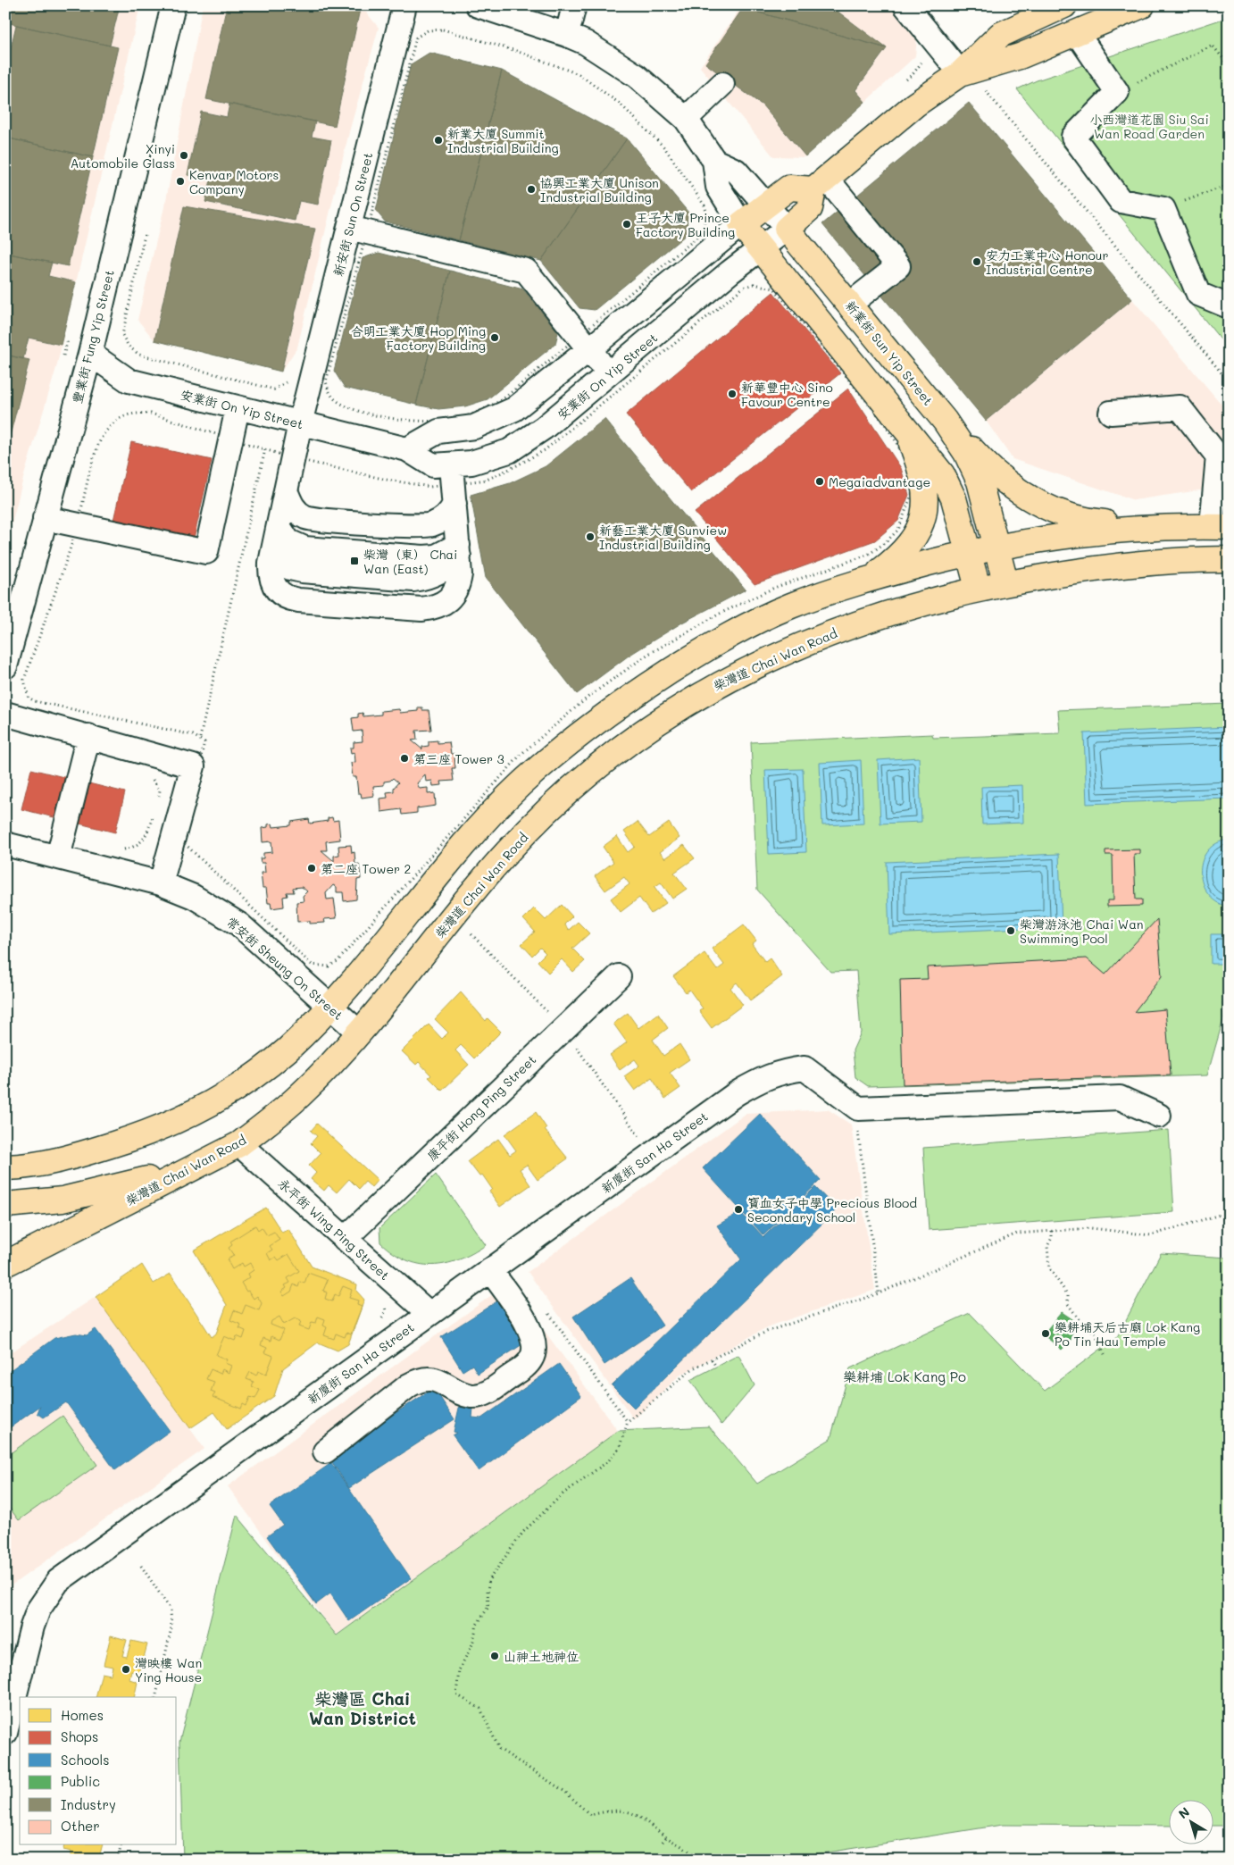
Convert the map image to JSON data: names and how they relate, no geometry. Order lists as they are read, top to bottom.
{
  "streets": {
    "main road": ["新業街 Sun Yip Street", "柴灣道 Chai Wan Road"],
    "street": [
      "新安街 Sun On Street",
      "豐業街 Fung Yip Street",
      "安業街 On Yip Street",
      "常安街 Sheung On Street",
      "康平街 Hong Ping Street",
      "新廈街 San Ha Street",
      "永平街 Wing Ping Street"
    ]
  },
  "crossings": [
    ["新安街 Sun On Street", "安業街 On Yip Street"],
    ["豐業街 Fung Yip Street", "安業街 On Yip Street"],
    ["新業街 Sun Yip Street", "安業街 On Yip Street"],
    ["新業街 Sun Yip Street", "柴灣道 Chai Wan Road"],
    ["柴灣道 Chai Wan Road", "常安街 Sheung On Street"],
    ["柴灣道 Chai Wan Road", "永平街 Wing Ping Street"],
    ["康平街 Hong Ping Street", "永平街 Wing Ping Street"],
    ["新廈街 San Ha Street", "永平街 Wing Ping Street"]
  ],
  "districts": ["樂耕埔 Lok Kang Po", "柴灣區 Chai Wan District"],
  "parks": ["小西灣道花園 Siu Sai Wan Road Garden"],
  "places": {
    "other": [
      "新業大廈 Summit Industrial Building",
      "Xinyi Automobile Glass",
      "Kenvar Motors Company",
      "協興工業大廈 Unison Industrial Building",
      "王子大廈 Prince Factory Building",
      "安力工業中心 Honour Industrial Centre",
      "合明工業大廈 Hop Ming Factory Building",
      "新華豐中心 Sino Favour Centre",
      "Megaiadvantage",
      "新藝工業大廈 Sunview Industrial Building",
      "第三座 Tower 3",
      "第二座 Tower 2",
      "柴灣游泳池 Chai Wan Swimming Pool",
      "寶血女子中學 Precious Blood Secondary School",
      "樂耕埔天后古廟 Lok Kang Po Tin Hau Temple",
      "山神土地神位",
      "灣映樓 Wan Ying House"
    ],
    "transit": ["柴灣（東） Chai Wan (East)"]
  },
  "legend": [
    "Homes",
    "Shops",
    "Schools",
    "Public",
    "Industry",
    "Other"
  ],
  "north": "top left"
}
